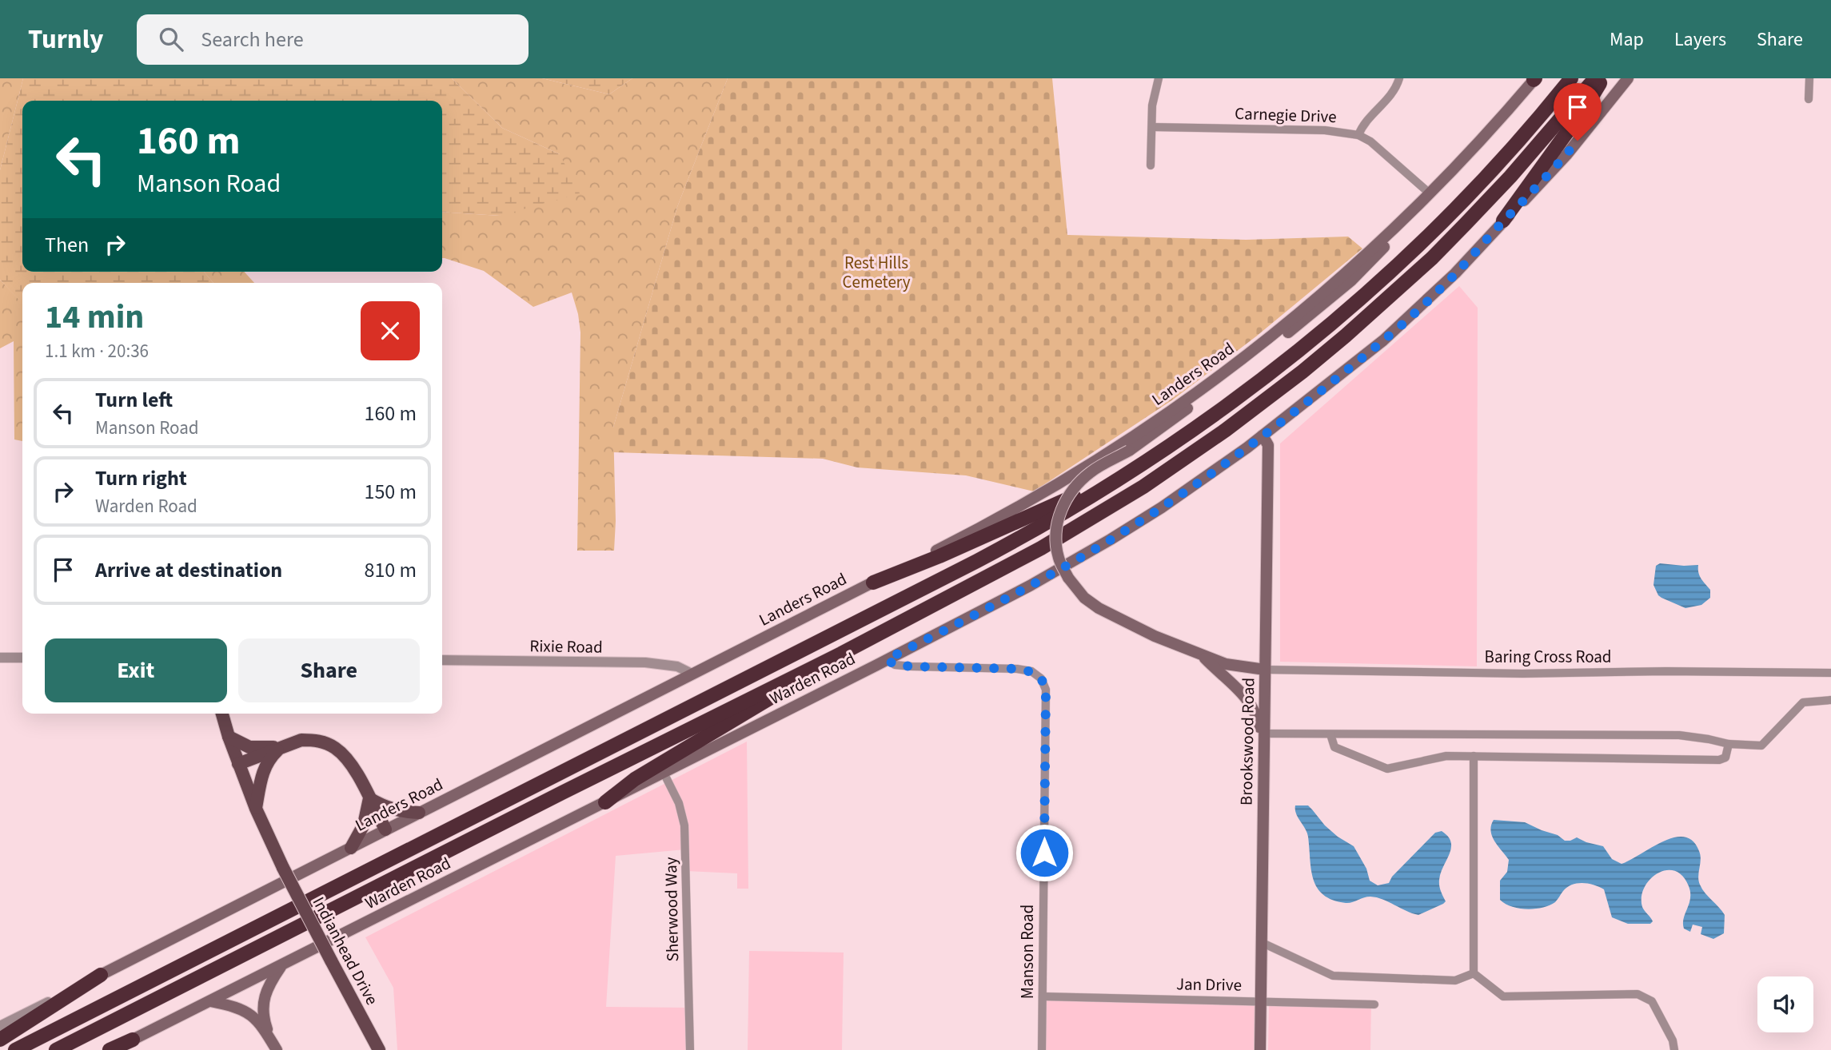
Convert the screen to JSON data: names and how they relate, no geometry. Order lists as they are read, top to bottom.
{
  "streets": {
    "main road": [
      "Landers Road",
      "Warden Road",
      "Brookswood Road",
      "Indianhead Drive"
    ],
    "street": [
      "Carnegie Drive",
      "Rixie Road",
      "Baring Cross Road",
      "Sherwood Way",
      "Manson Road",
      "Jan Drive"
    ]
  },
  "crossings": [
    ["Carnegie Drive", "Landers Road"],
    ["Landers Road", "Rixie Road"],
    ["Baring Cross Road", "Brookswood Road"],
    ["Warden Road", "Brookswood Road"],
    ["Warden Road", "Sherwood Way"],
    ["Warden Road", "Manson Road"],
    ["Brookswood Road", "Jan Drive"],
    ["Manson Road", "Jan Drive"]
  ],
  "parks": ["Rest Hills Cemetery"],
  "page": {
    "header": "Turnly",
    "search": "Search here",
    "nav": ["Map", "Layers", "Share"],
    "turn": ["160 m", "Manson Road"],
    "then": "Then",
    "heading": ["14 min", "1.1 km · 20:36"],
    "list": [
      {
        "name": "Turn left",
        "note": "Manson Road",
        "value": "160 m"
      },
      {
        "name": "Turn right",
        "note": "Warden Road",
        "value": "150 m"
      },
      {
        "name": "Arrive at destination",
        "value": "810 m"
      }
    ],
    "buttons": ["Exit", "Share"]
  }
}
